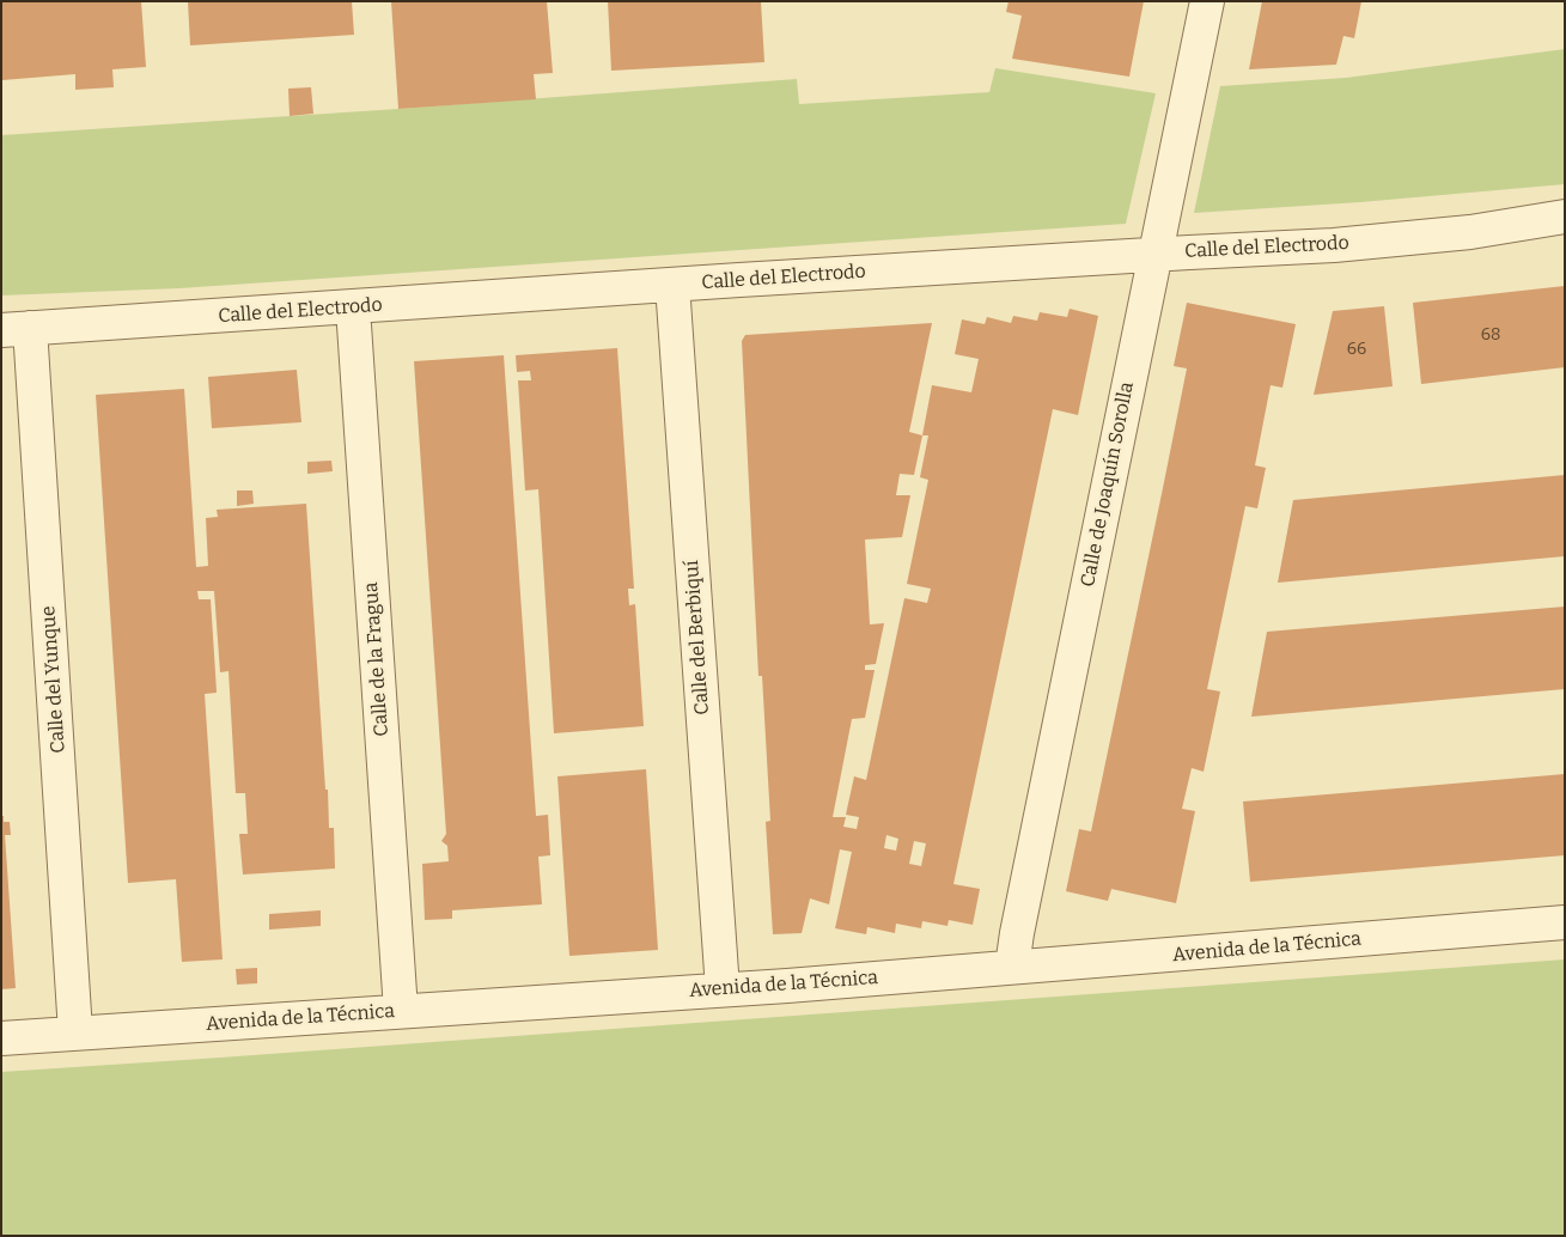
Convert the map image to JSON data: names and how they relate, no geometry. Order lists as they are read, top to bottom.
{
  "streets": {
    "street": [
      "Calle del Electrodo",
      "Calle de Joaquín Sorolla",
      "Calle del Berbiquí",
      "Calle de la Fragua",
      "Calle del Yunque",
      "Avenida de la Técnica"
    ]
  },
  "crossings": [
    ["Calle del Electrodo", "Calle de Joaquín Sorolla"],
    ["Calle del Electrodo", "Calle del Berbiquí"],
    ["Calle del Electrodo", "Calle de la Fragua"],
    ["Calle del Electrodo", "Calle del Yunque"],
    ["Calle de Joaquín Sorolla", "Avenida de la Técnica"],
    ["Calle del Berbiquí", "Avenida de la Técnica"],
    ["Calle de la Fragua", "Avenida de la Técnica"],
    ["Calle del Yunque", "Avenida de la Técnica"]
  ],
  "house_numbers": ["68", "66"]
}
